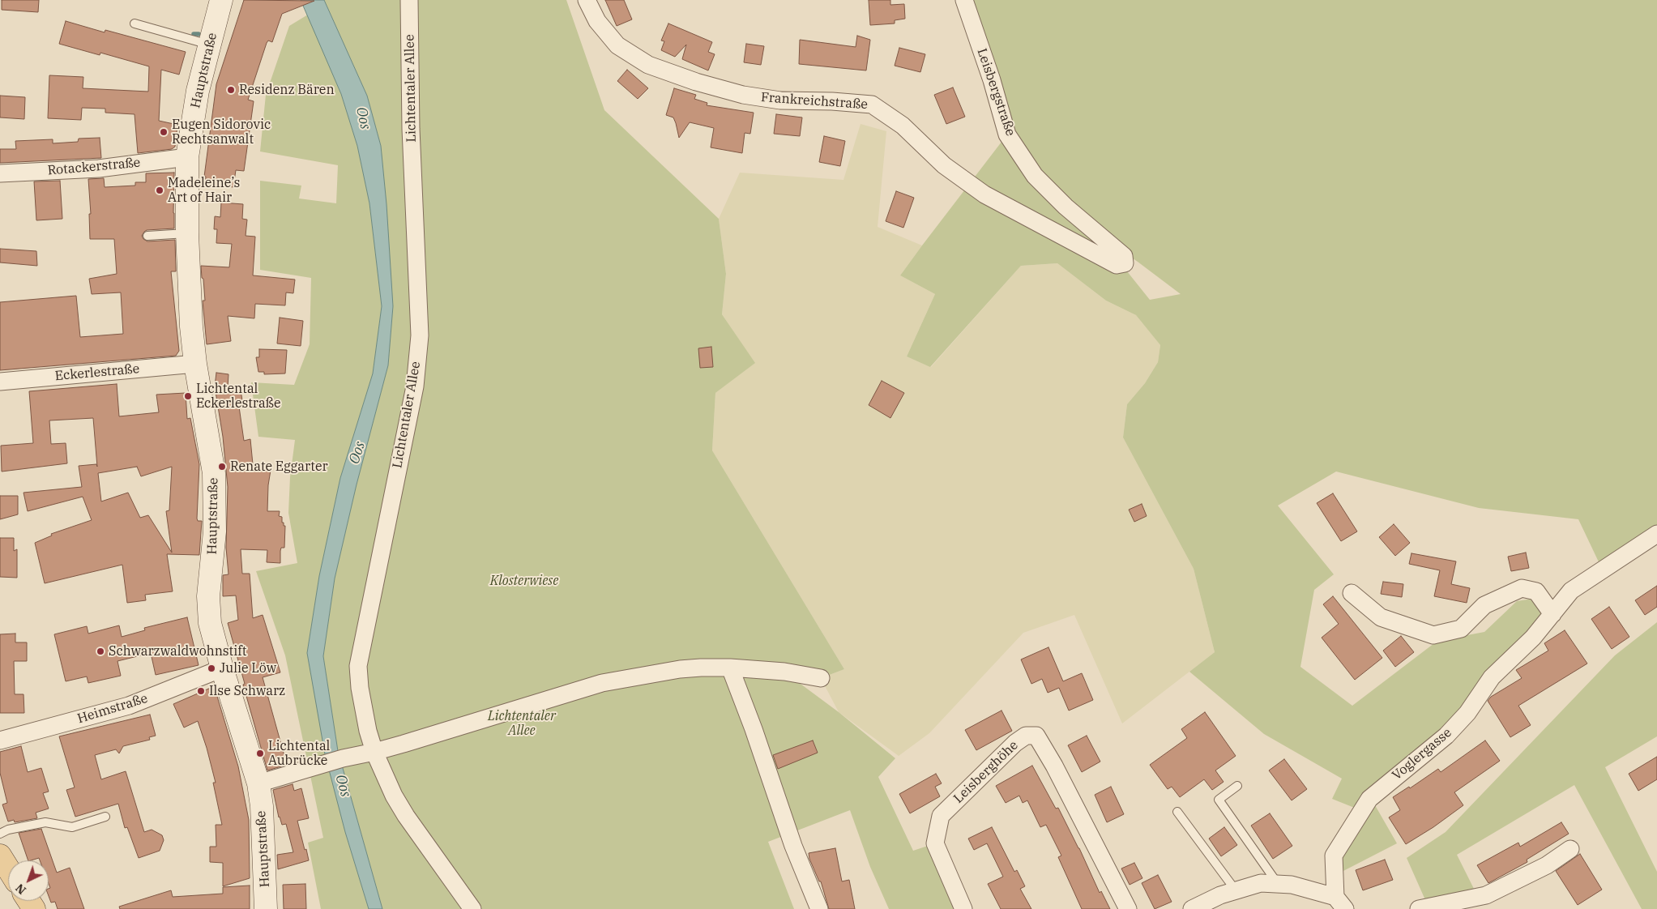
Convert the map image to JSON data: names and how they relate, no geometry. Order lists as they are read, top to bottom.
{
  "streets": {
    "main road": ["Hauptstraße"],
    "street": [
      "Lichtentaler Allee",
      "Leisbergstraße",
      "Frankreichstraße",
      "Rotackerstraße",
      "Eckerlestraße",
      "Heimstraße",
      "Voglergasse",
      "Leisberghöhe"
    ]
  },
  "crossings": [
    ["Hauptstraße", "Rotackerstraße"],
    ["Hauptstraße", "Eckerlestraße"],
    ["Hauptstraße", "Heimstraße"],
    ["Leisbergstraße", "Frankreichstraße"]
  ],
  "water": ["Oos"],
  "parks": ["Klosterwiese", "Lichtentaler Allee"],
  "places": [
    "Residenz Bären",
    "Eugen Sidorovic Rechtsanwalt",
    "Madeleine’s Art of Hair",
    "Lichtental Eckerlestraße",
    "Renate Eggarter",
    "Schwarzwaldwohnstift",
    "Julie Löw",
    "Ilse Schwarz",
    "Lichtental Aubrücke"
  ],
  "north": "bottom left"
}
